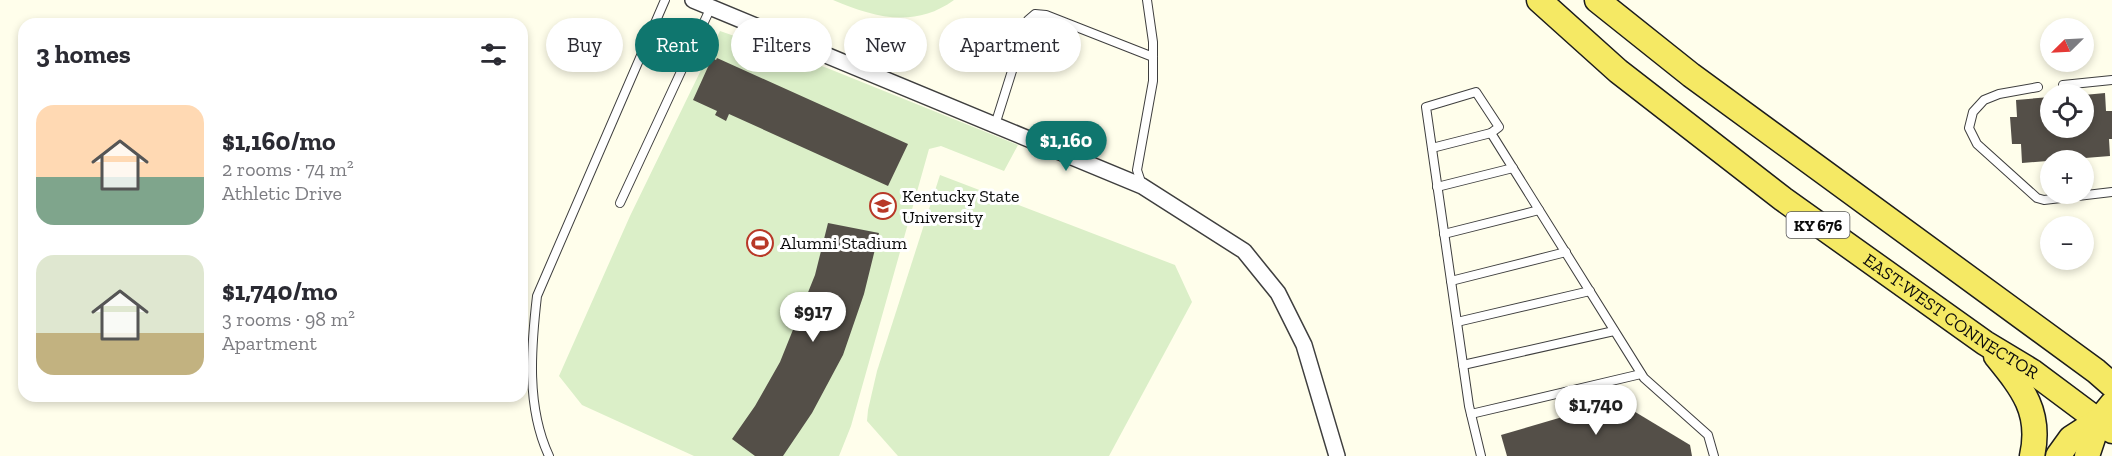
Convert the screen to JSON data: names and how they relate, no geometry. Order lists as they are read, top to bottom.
{
  "streets": {
    "main road": ["KY 676", "EAST-WEST CONNECTOR"]
  },
  "places": {
    "school or university": ["Kentucky State University"],
    "sports": ["Alumni Stadium"]
  },
  "north": "bottom left",
  "page": {
    "map_buttons": ["+", "−"],
    "chip": [
      "Buy",
      "Rent",
      "Filters",
      "New",
      "Apartment"
    ],
    "heading": "3 homes",
    "list": [
      {
        "name": "$1,160/mo",
        "note": "2 rooms · 74 m² · Athletic Drive"
      },
      {
        "name": "$1,740/mo",
        "note": "3 rooms · 98 m² · Apartment"
      }
    ],
    "price": ["$1,160", "$917", "$1,740"]
  }
}
